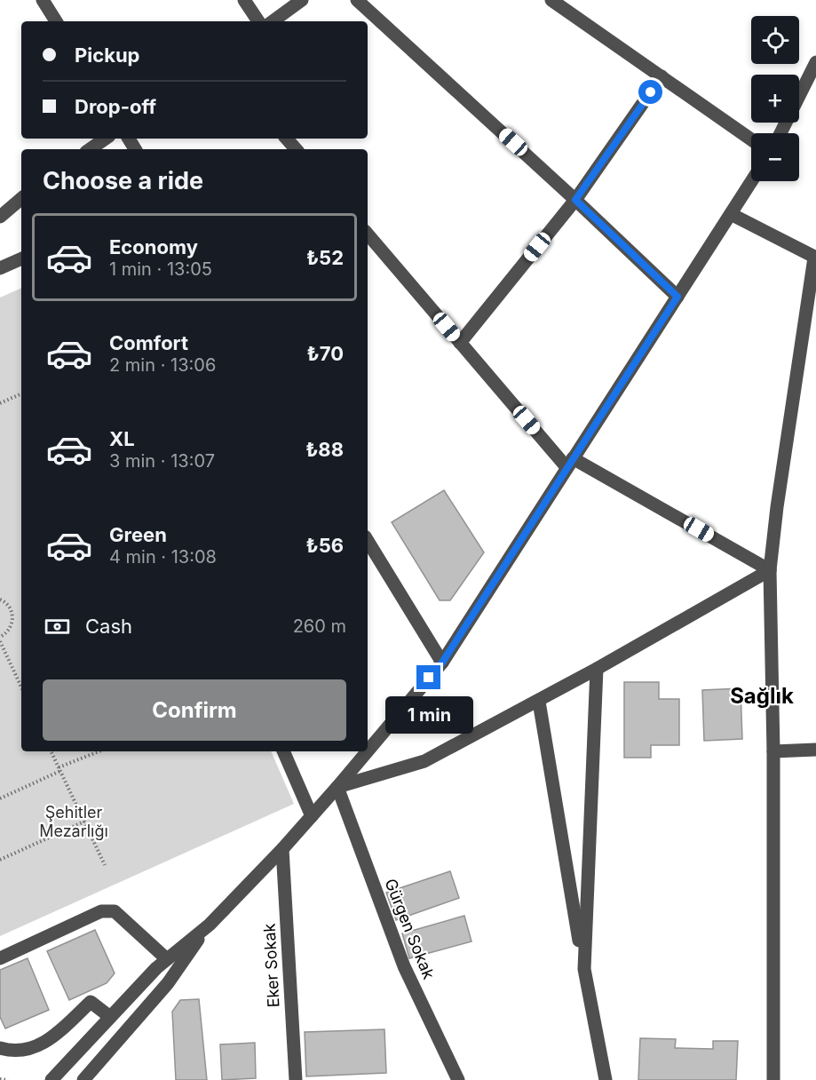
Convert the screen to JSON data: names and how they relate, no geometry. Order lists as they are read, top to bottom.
{
  "streets": {
    "street": ["Gürgen Sokak", "Eker Sokak"]
  },
  "districts": ["Sağlık"],
  "parks": ["Şehitler Mezarlığı"],
  "page": {
    "map_buttons": ["+", "−"],
    "banner": ["Pickup", "Drop-off"],
    "heading": "Choose a ride",
    "list": [
      {
        "name": "Economy",
        "note": "1 min · 13:05",
        "value": "₺52"
      },
      {
        "name": "Comfort",
        "note": "2 min · 13:06",
        "value": "₺70"
      },
      {
        "name": "XL",
        "note": "3 min · 13:07",
        "value": "₺88"
      },
      {
        "name": "Green",
        "note": "4 min · 13:08",
        "value": "₺56"
      }
    ],
    "pay": ["Cash", "260 m"],
    "buttons": "Confirm",
    "bubble": "1 min"
  }
}
